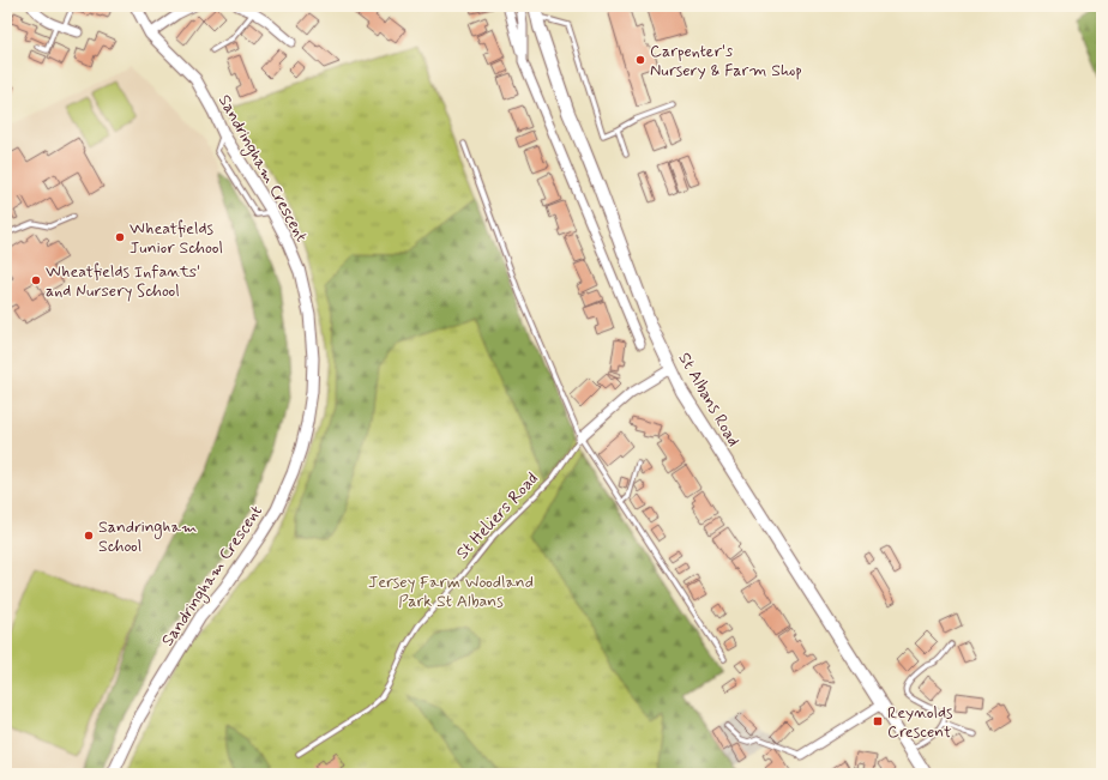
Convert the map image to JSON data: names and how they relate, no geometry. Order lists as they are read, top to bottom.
{
  "streets": {
    "main road": ["St Albans Road"],
    "street": ["Sandringham Crescent", "St Heliers Road"]
  },
  "crossings": [
    ["St Albans Road", "St Heliers Road"]
  ],
  "parks": ["Jersey Farm Woodland Park St Albans"],
  "places": {
    "other": [
      "Carpenter's Nursery & Farm Shop",
      "Wheatfields Junior School",
      "Wheatfields Infants' and Nursery School",
      "Sandringham School"
    ],
    "transit": ["Reynolds Crescent"]
  }
}
